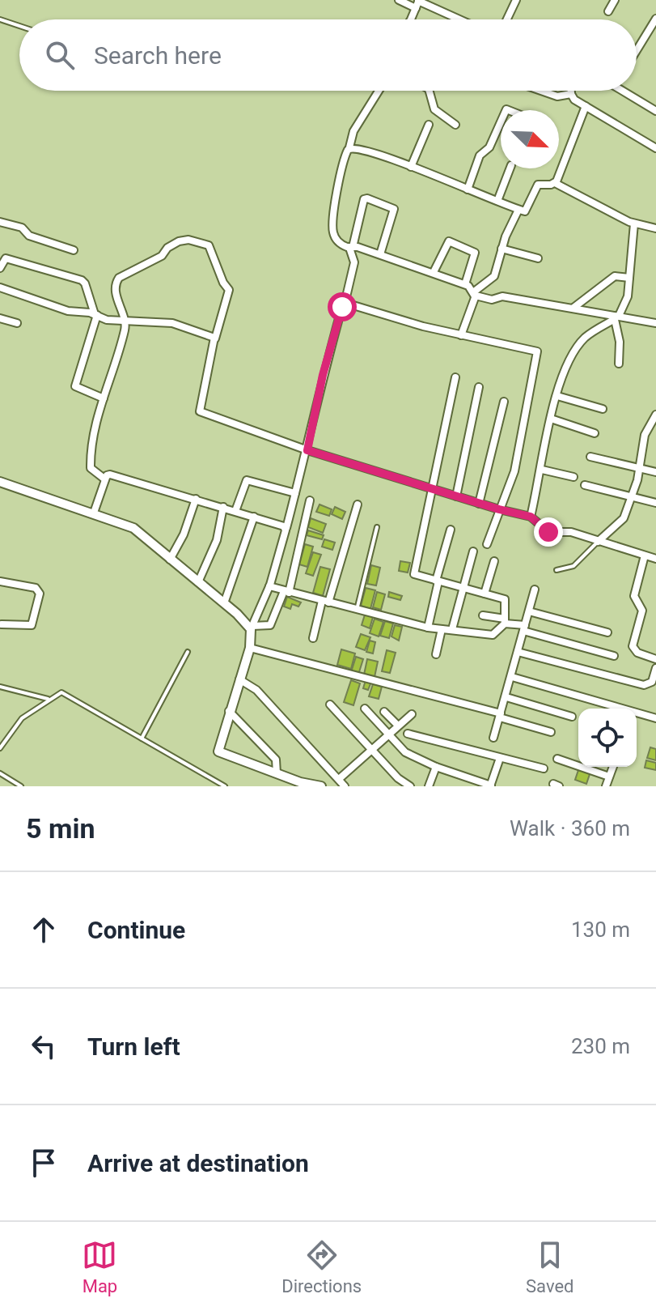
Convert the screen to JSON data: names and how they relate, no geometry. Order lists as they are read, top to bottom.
{
  "north": "bottom right",
  "page": {
    "search": "Search here",
    "heading": ["5 min", "Walk · 360 m"],
    "list": [
      ["Continue", "130 m"],
      ["Turn left", "230 m"],
      "Arrive at destination"
    ],
    "nav": ["Map", "Directions", "Saved"]
  }
}
